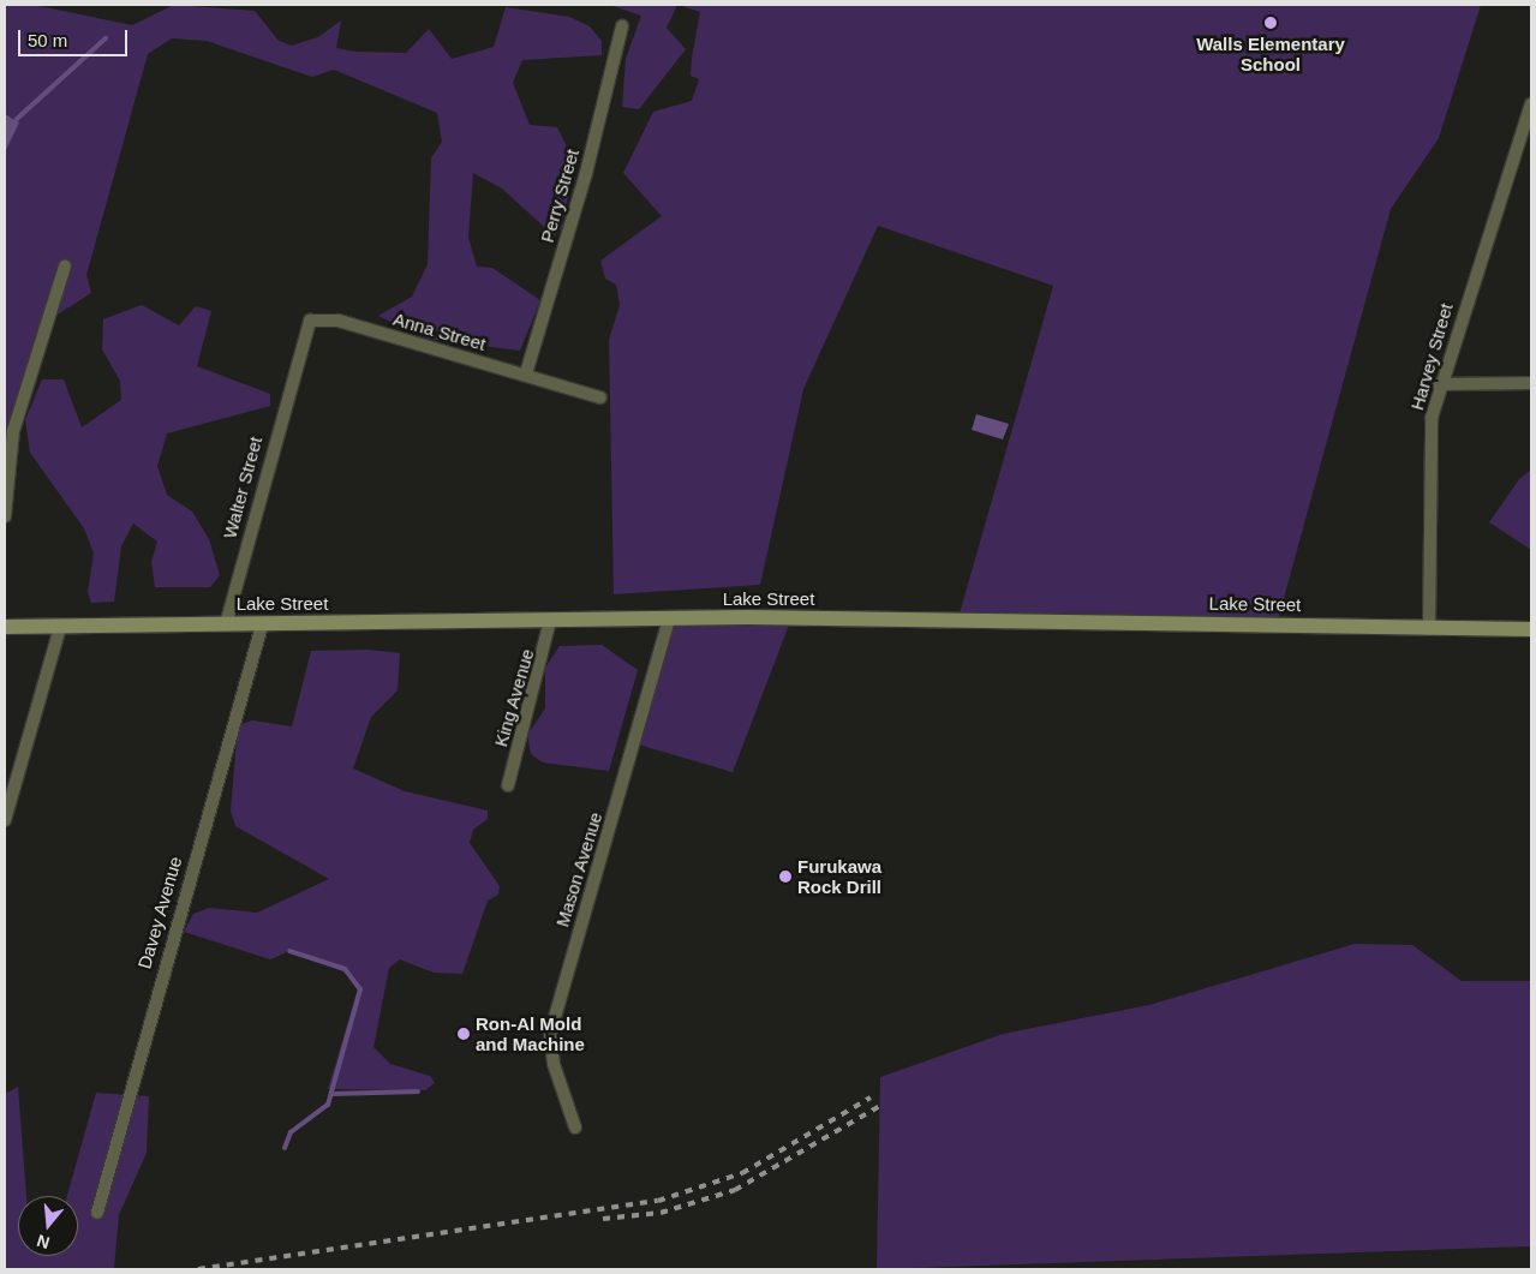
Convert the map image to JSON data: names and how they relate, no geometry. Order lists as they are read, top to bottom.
{
  "streets": {
    "street": [
      "Perry Street",
      "Anna Street",
      "Harvey Street",
      "Walter Street",
      "Lake Street",
      "King Avenue",
      "Mason Avenue",
      "Davey Avenue"
    ]
  },
  "crossings": [
    ["Perry Street", "Anna Street"],
    ["Anna Street", "Walter Street"],
    ["Harvey Street", "Lake Street"],
    ["Walter Street", "Lake Street"],
    ["Lake Street", "King Avenue"],
    ["Lake Street", "Mason Avenue"],
    ["Lake Street", "Davey Avenue"]
  ],
  "places": ["Walls Elementary School", "Furukawa Rock Drill", "Ron-Al Mold and Machine"],
  "scale_bar": "50 m",
  "north": "bottom"
}
